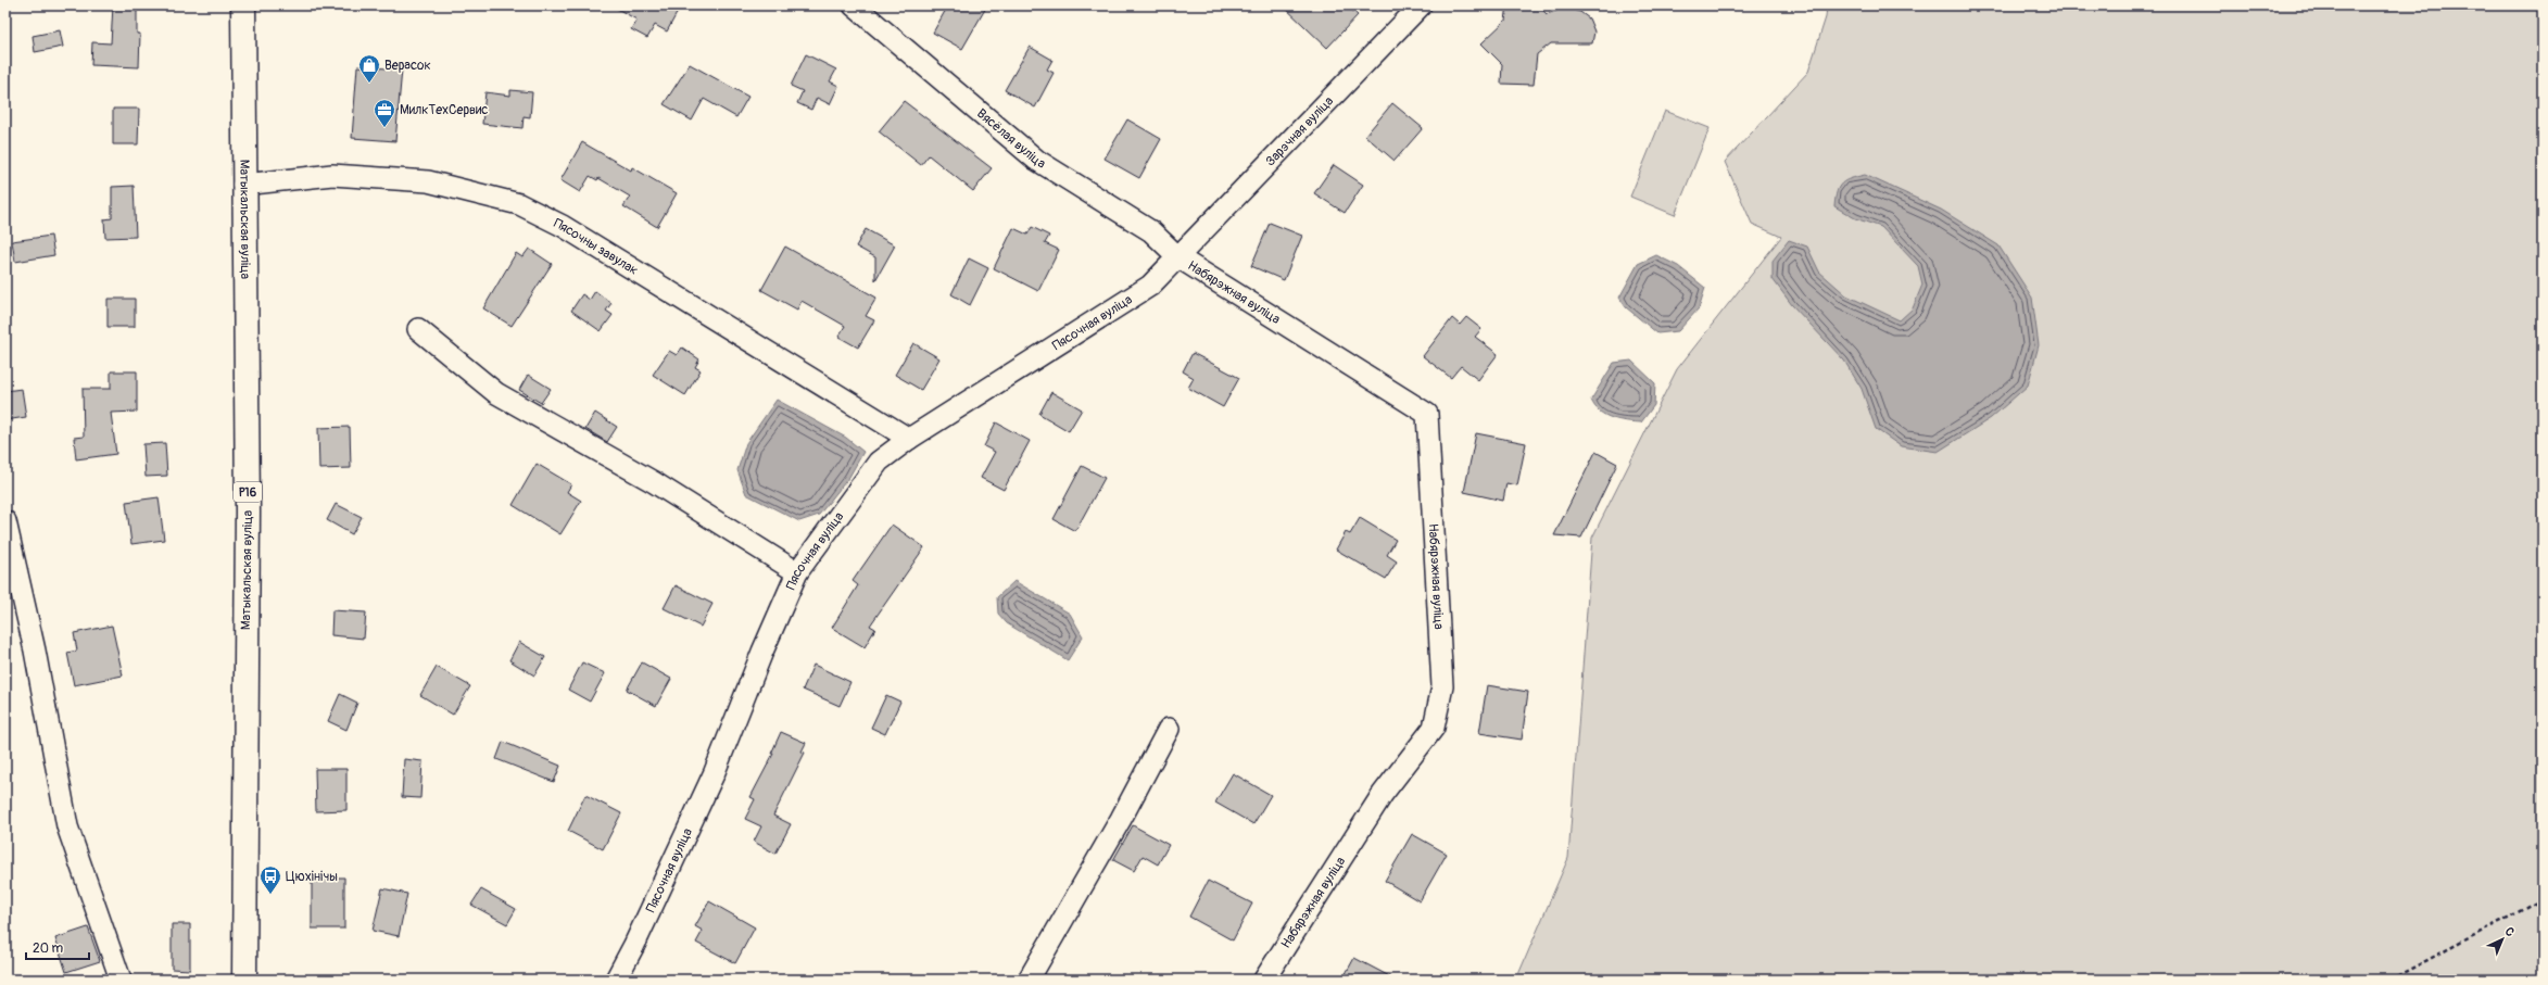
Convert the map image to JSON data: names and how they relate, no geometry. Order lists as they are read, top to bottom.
{
  "streets": {
    "main road": ["Матыкальская вуліца", "Р16"],
    "street": [
      "Зарэчная вуліца",
      "Вясёлая вуліца",
      "Пясочны завулак",
      "Набярэжная вуліца",
      "Пясочная вуліца"
    ]
  },
  "crossings": [
    ["Зарэчная вуліца", "Вясёлая вуліца"],
    ["Зарэчная вуліца", "Набярэжная вуліца"],
    ["Зарэчная вуліца", "Пясочная вуліца"],
    ["Вясёлая вуліца", "Набярэжная вуліца"],
    ["Вясёлая вуліца", "Пясочная вуліца"],
    ["Матыкальская вуліца", "Пясочны завулак"],
    ["Пясочны завулак", "Пясочная вуліца"],
    ["Набярэжная вуліца", "Пясочная вуліца"]
  ],
  "places": {
    "shop": ["Верасок"],
    "office": ["МилкТехСервис"],
    "bus stop": ["Цюхінічы"]
  },
  "scale_bar": "20 m",
  "north": "top right"
}
